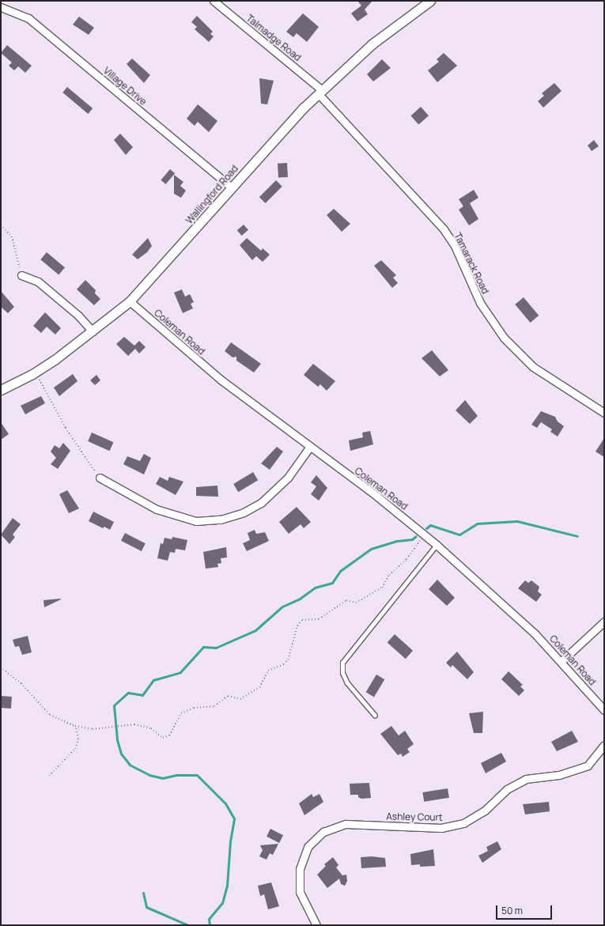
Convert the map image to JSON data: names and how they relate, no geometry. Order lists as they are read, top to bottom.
{
  "streets": {
    "street": [
      "Talmadge Road",
      "Village Drive",
      "Wallingford Road",
      "Tamarack Road",
      "Coleman Road",
      "Ashley Court"
    ]
  },
  "crossings": [
    ["Talmadge Road", "Wallingford Road"],
    ["Talmadge Road", "Tamarack Road"],
    ["Village Drive", "Wallingford Road"],
    ["Wallingford Road", "Tamarack Road"],
    ["Wallingford Road", "Coleman Road"]
  ],
  "scale_bar": "50 m"
}
